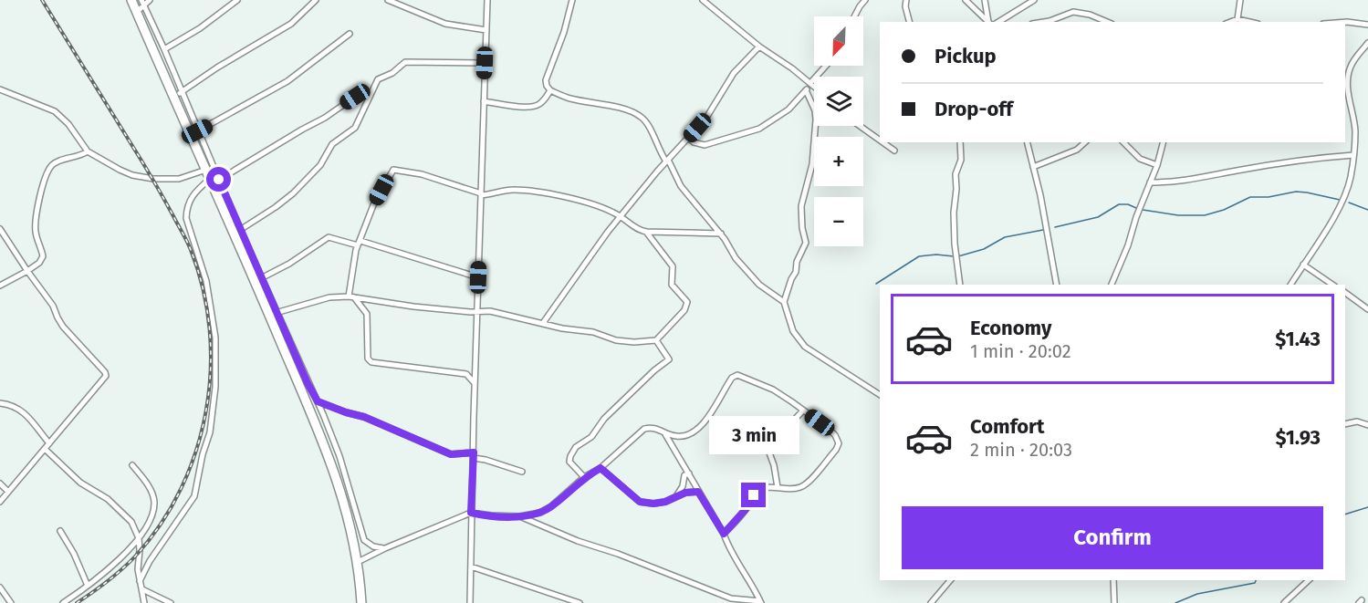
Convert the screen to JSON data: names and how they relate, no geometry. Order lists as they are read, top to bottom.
{
  "north": "bottom left",
  "page": {
    "map_buttons": ["+", "−"],
    "banner": ["Pickup", "Drop-off"],
    "list": [
      {
        "name": "Economy",
        "note": "1 min · 20:02",
        "value": "$1.43"
      },
      {
        "name": "Comfort",
        "note": "2 min · 20:03",
        "value": "$1.93"
      }
    ],
    "bubble": "3 min",
    "buttons": "Confirm"
  }
}
